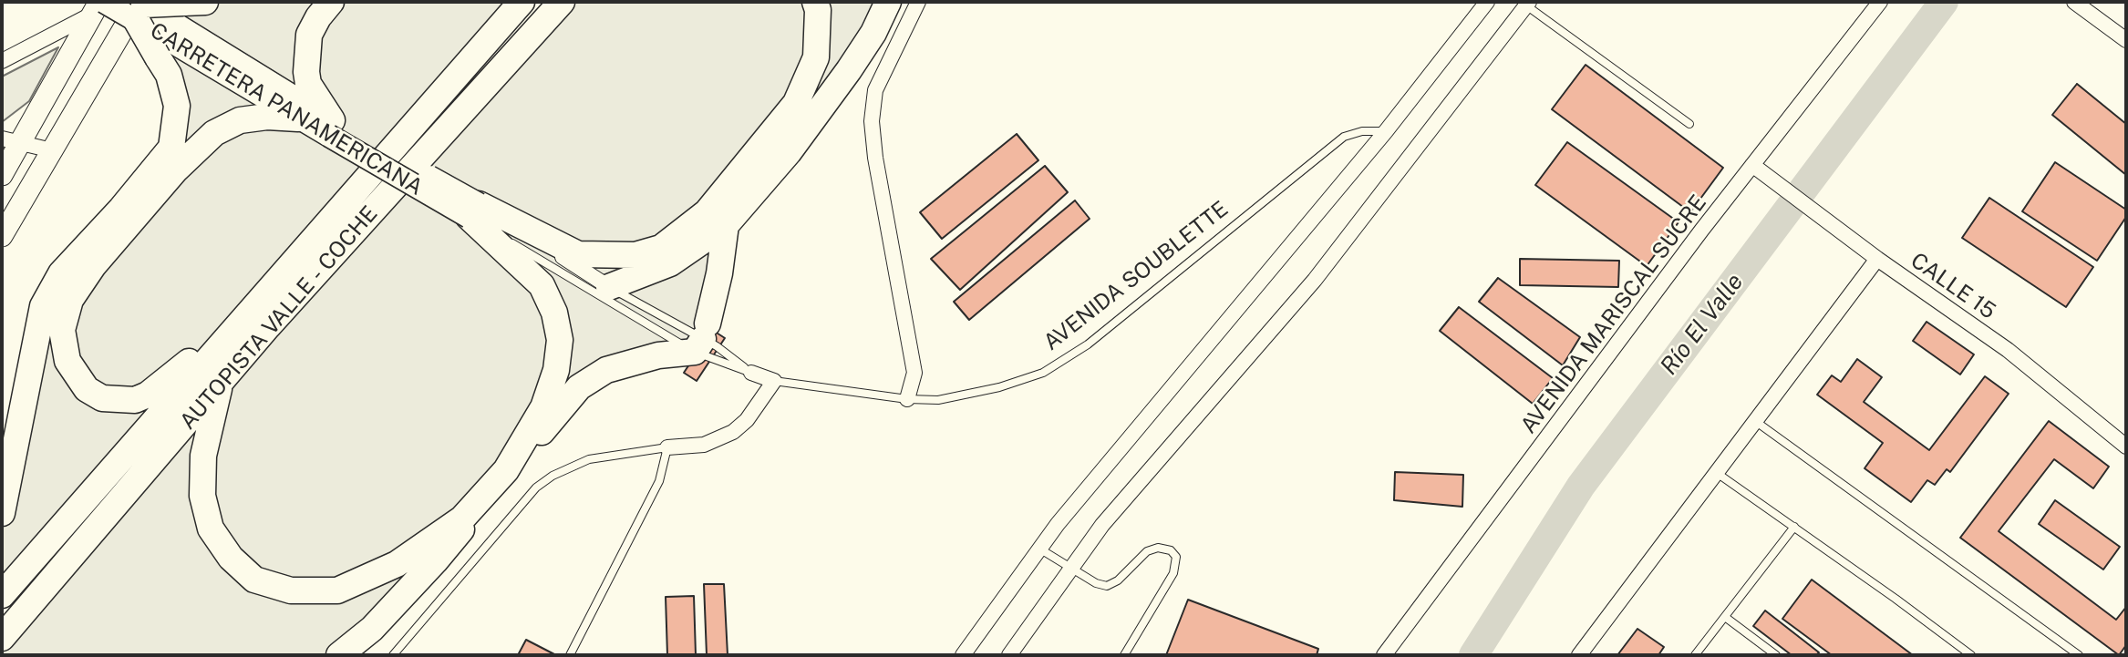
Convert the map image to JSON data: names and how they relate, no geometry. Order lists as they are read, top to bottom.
{
  "streets": {
    "highway": ["AUTOPISTA VALLE - COCHE"],
    "main road": ["CARRETERA PANAMERICANA"],
    "street": ["AVENIDA SOUBLETTE", "CALLE 15", "AVENIDA MARISCAL SUCRE"]
  },
  "crossings": [
    ["CALLE 15", "AVENIDA MARISCAL SUCRE"]
  ],
  "water": ["Río El Valle"]
}
